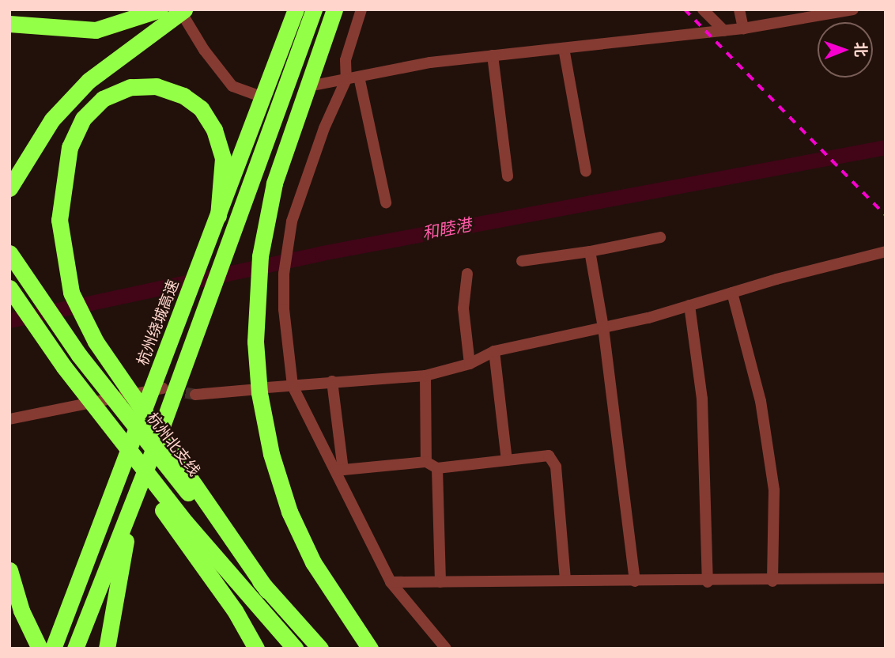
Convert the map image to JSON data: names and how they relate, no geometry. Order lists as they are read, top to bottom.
{
  "streets": {
    "highway": ["杭州绕城高速", "杭州北支线"]
  },
  "water": ["和睦港"],
  "north": "right"
}
